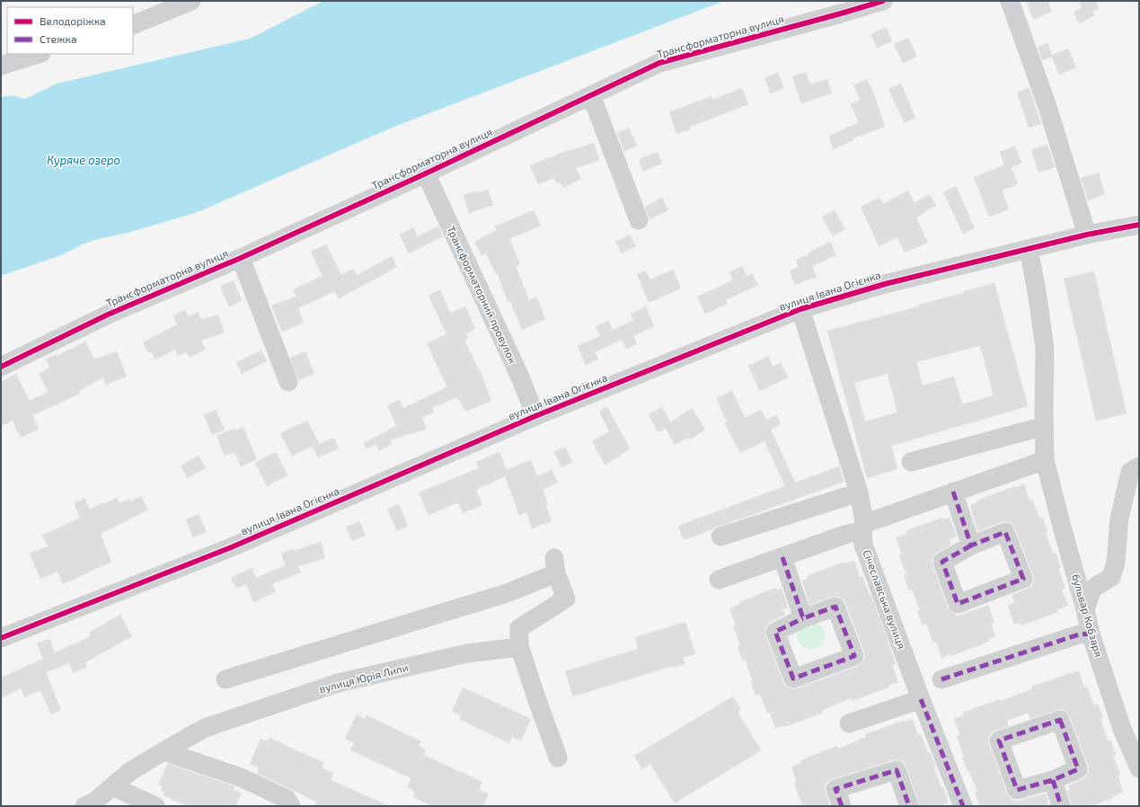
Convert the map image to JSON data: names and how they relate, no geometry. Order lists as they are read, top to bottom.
{
  "streets": {
    "street": [
      "Трансформаторна вулиця",
      "вулиця Івана Огієнка",
      "Трансформаторний провулок",
      "Січеславська вулиця",
      "бульвар Кобзаря",
      "вулиця Юрія Липи"
    ]
  },
  "crossings": [
    ["Трансформаторна вулиця", "Трансформаторний провулок"],
    ["вулиця Івана Огієнка", "Трансформаторний провулок"],
    ["вулиця Івана Огієнка", "Січеславська вулиця"],
    ["вулиця Івана Огієнка", "бульвар Кобзаря"]
  ],
  "water": ["Куряче озеро"],
  "legend": ["Велодоріжка", "Стежка"]
}
